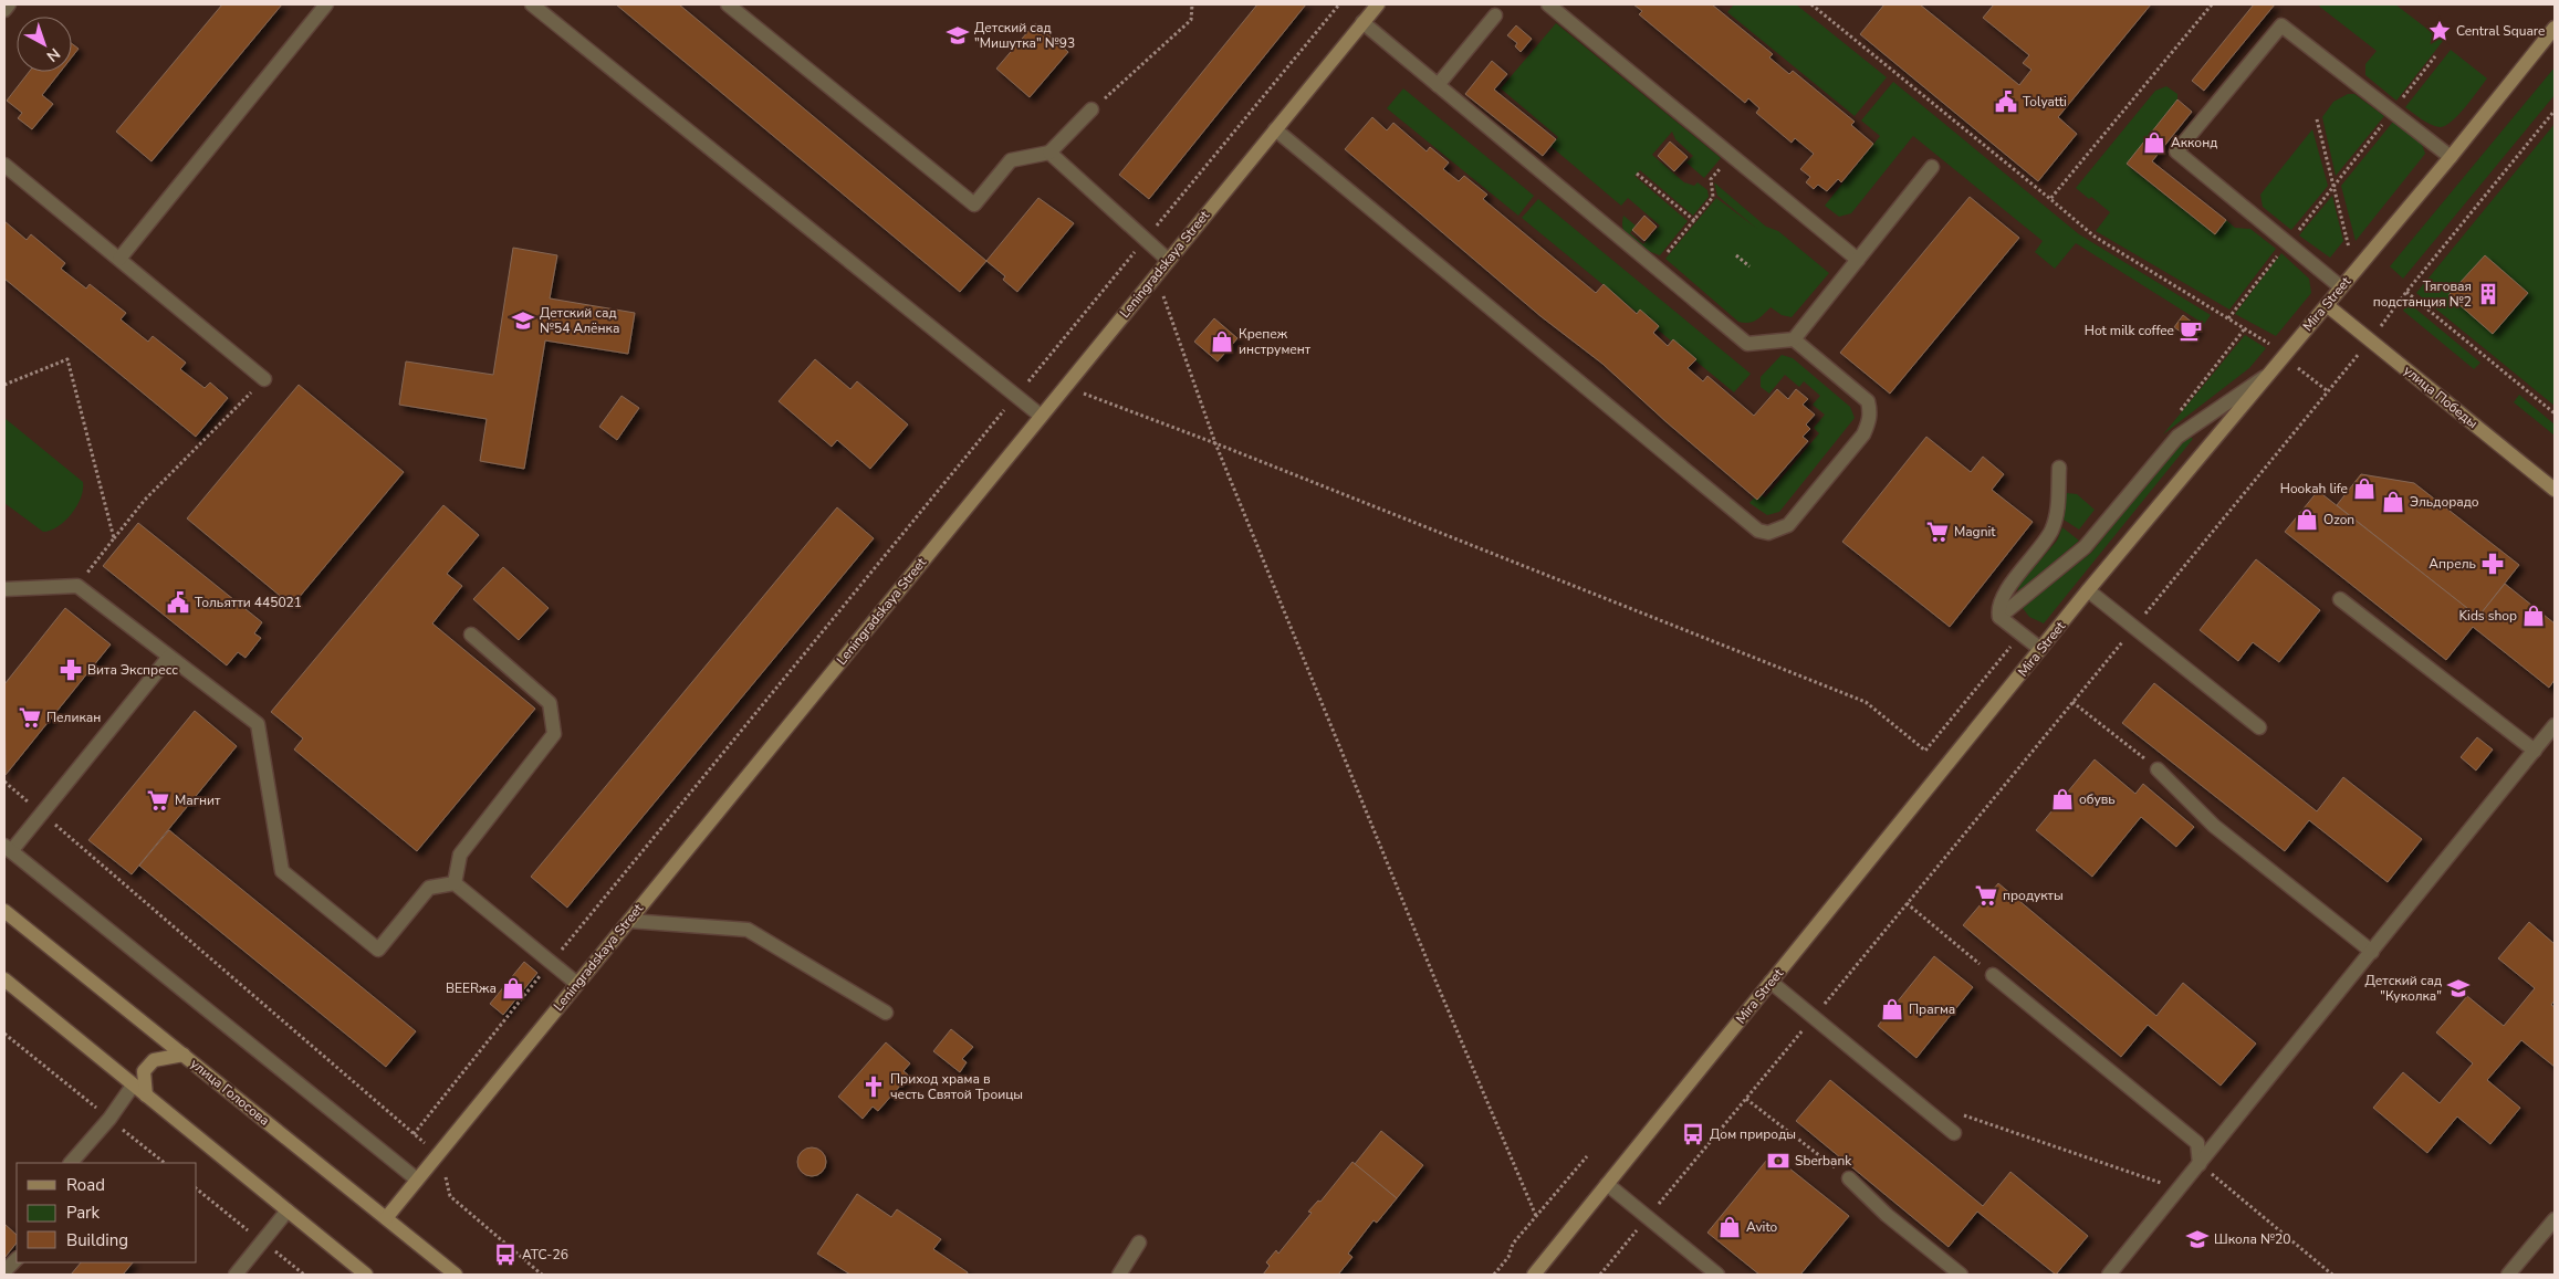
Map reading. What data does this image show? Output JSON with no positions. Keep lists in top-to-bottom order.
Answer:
{
  "streets": {
    "main road": [
      "Leningradskaya Street",
      "Mira Street",
      "улица Победы",
      "улица Голосова"
    ]
  },
  "crossings": [
    ["Leningradskaya Street", "улица Голосова"],
    ["Mira Street", "улица Победы"]
  ],
  "places": {
    "place": ["Central Square"],
    "school or university": [
      "Детский сад \"Мишутка\" №93",
      "Детский сад №54 Алёнка",
      "Детский сад \"Куколка\"",
      "Школа №20"
    ],
    "public building": ["Tolyatti", "Тольятти 445021"],
    "shop": [
      "Акконд",
      "Крепеж инструмент",
      "Hookah life",
      "Эльдорадо",
      "Ozon",
      "Kids shop",
      "обувь",
      "BEERжа",
      "Прагма",
      "Avito"
    ],
    "building": ["Тяговая подстанция №2"],
    "cafe": ["Hot milk coffee"],
    "supermarket": [
      "Magnit",
      "Пеликан",
      "Магнит",
      "продукты"
    ],
    "pharmacy": ["Апрель", "Вита Экспресс"],
    "church": ["Приход храма в честь Святой Троицы"],
    "bus stop": ["Дом природы", "АТС-26"],
    "bank": ["Sberbank"]
  },
  "legend": ["Road", "Park", "Building"],
  "north": "bottom right"
}
